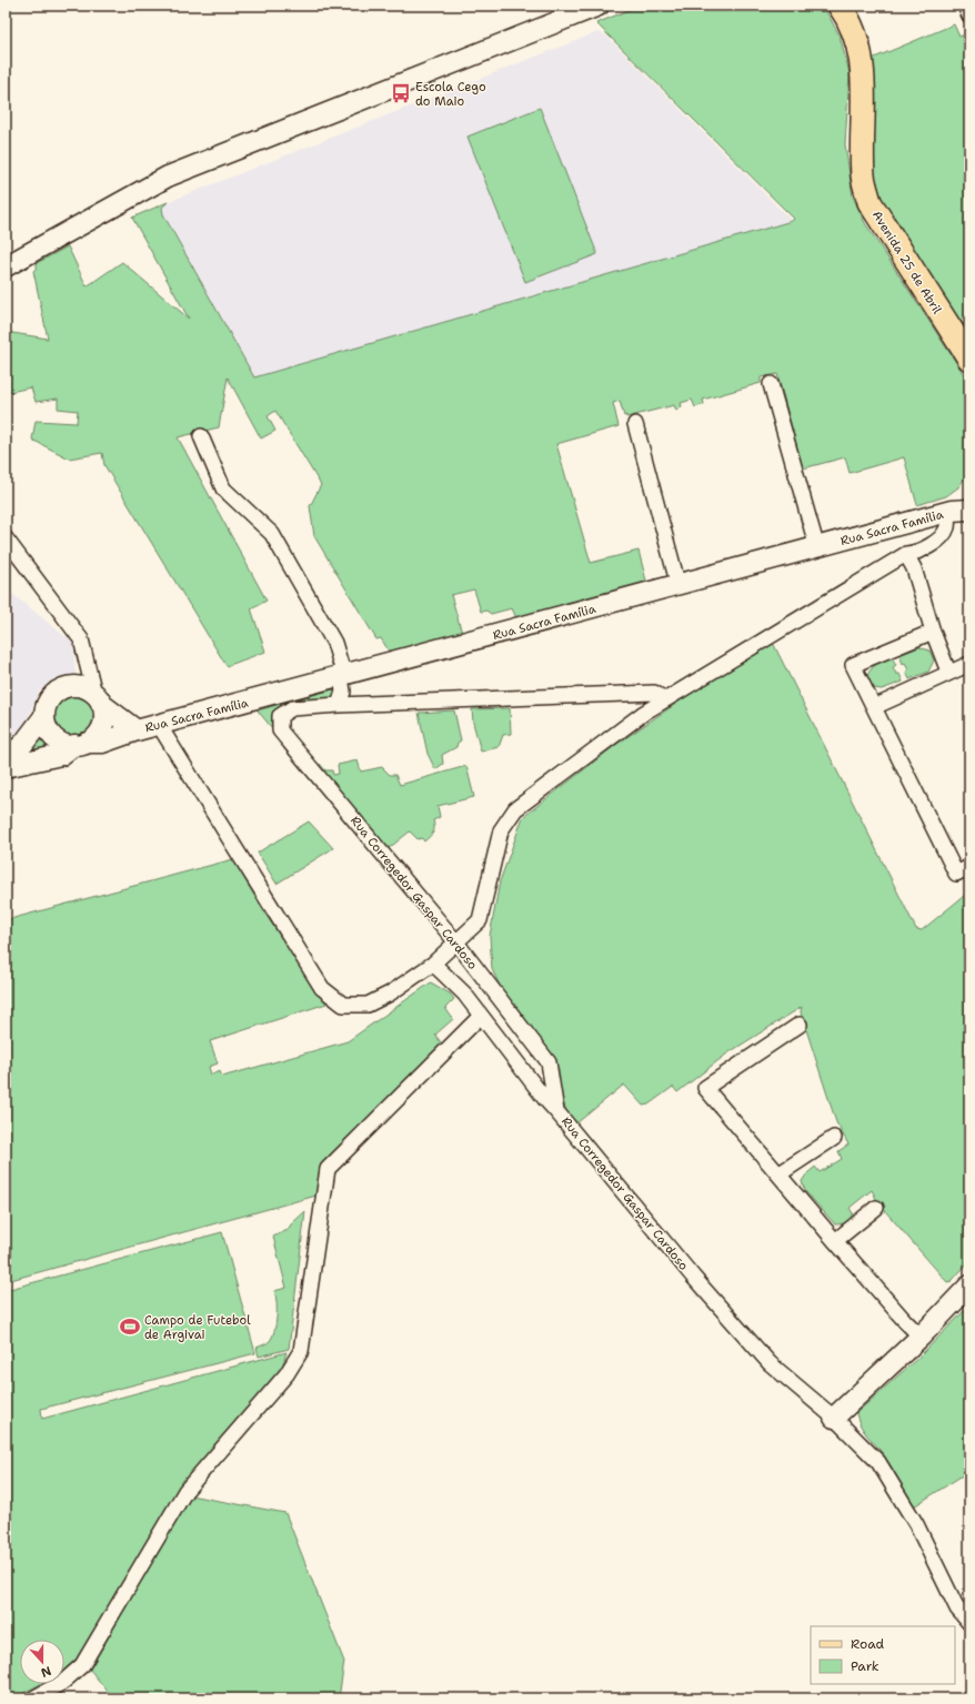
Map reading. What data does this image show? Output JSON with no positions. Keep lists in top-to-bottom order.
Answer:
{
  "streets": {
    "main road": ["Avenida 25 de Abril"],
    "street": ["Rua Sacra Família", "Rua Corregedor Gaspar Cardoso"]
  },
  "places": {
    "bus stop": ["Escola Cego do Maio"],
    "sports": ["Campo de Futebol de Argivai"]
  },
  "legend": ["Road", "Park"],
  "north": "bottom"
}
